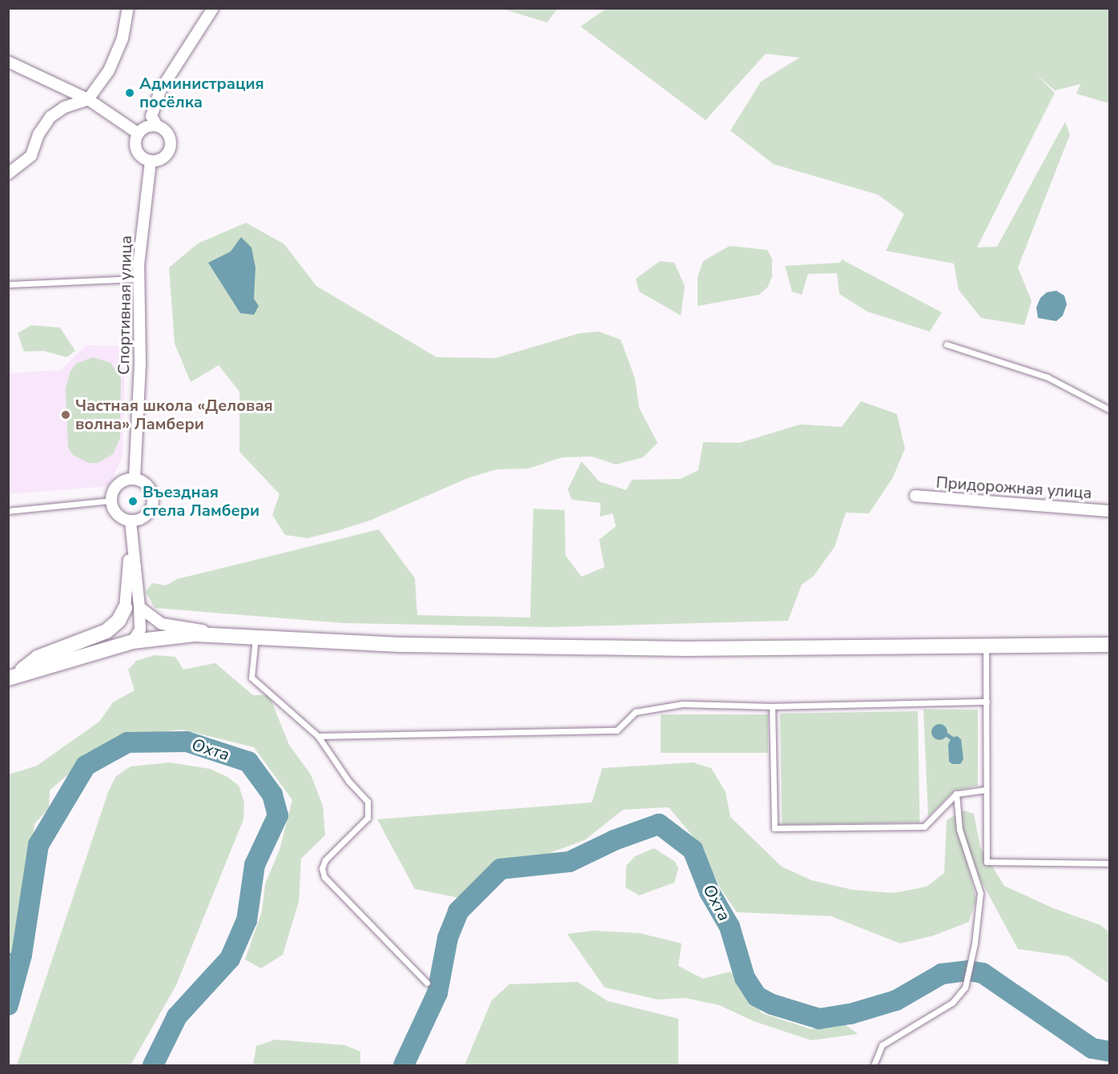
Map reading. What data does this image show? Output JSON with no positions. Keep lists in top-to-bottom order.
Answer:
{
  "streets": {
    "street": ["Спортивная улица", "Придорожная улица"]
  },
  "water": ["Охта"],
  "places": ["Администрация посёлка", "Частная школа «Деловая волна» Ламбери", "Въездная стела Ламбери"]
}
